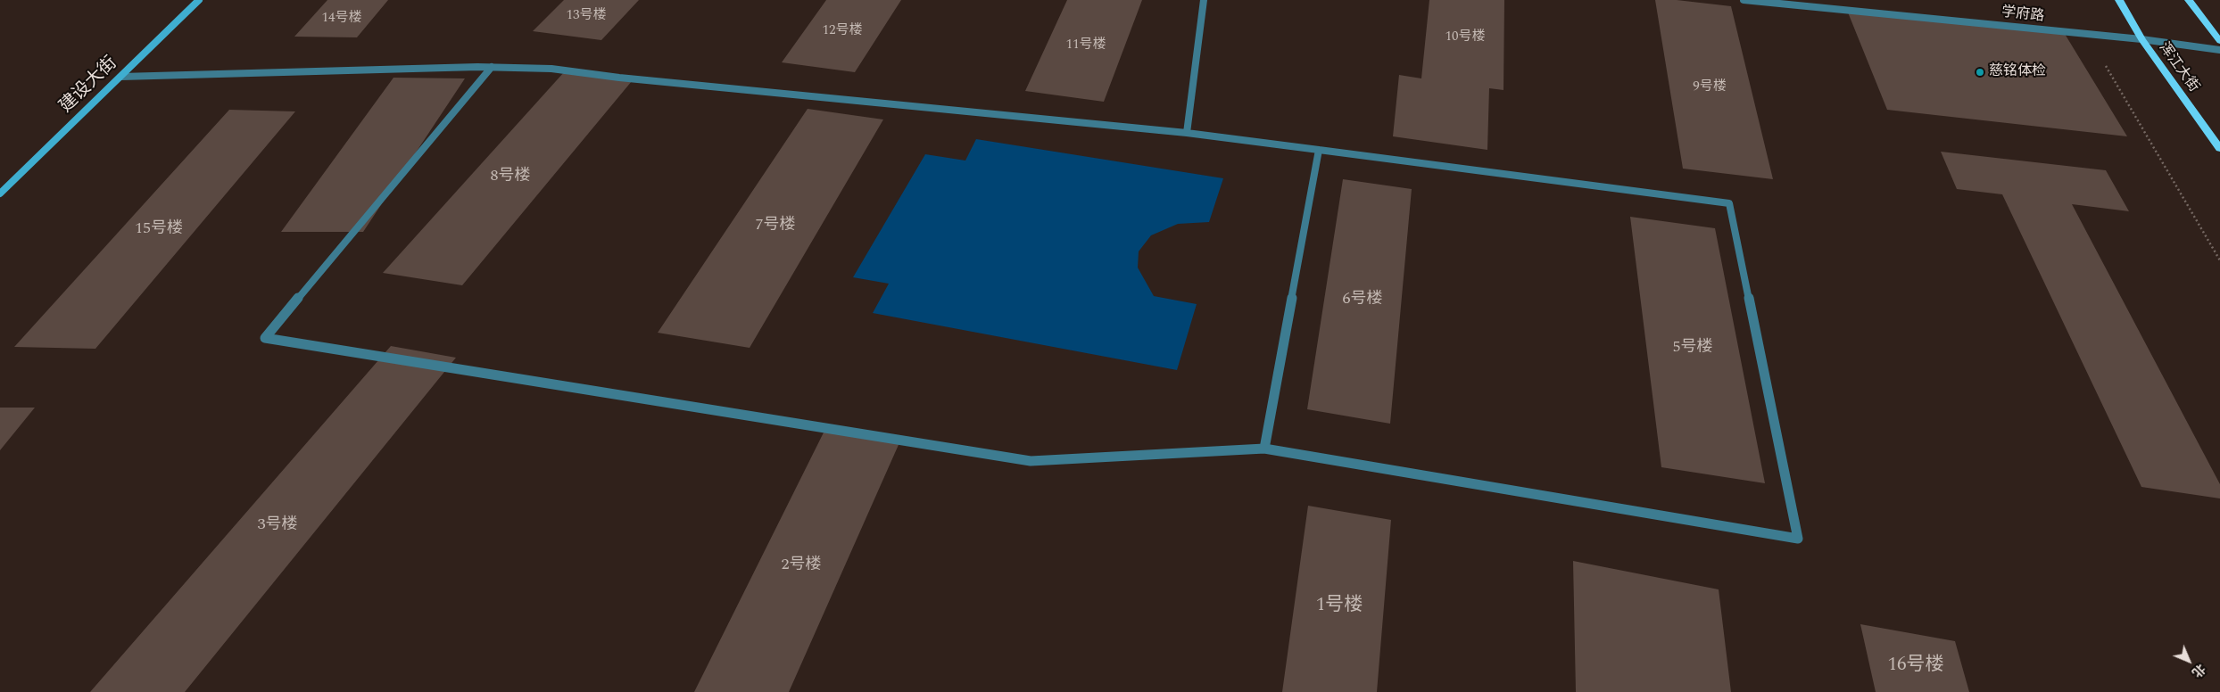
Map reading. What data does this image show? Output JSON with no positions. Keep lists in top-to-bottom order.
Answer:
{
  "streets": {
    "main road": ["浑江大街", "建设大街"],
    "street": ["学府路"]
  },
  "crossings": [
    ["学府路", "浑江大街"]
  ],
  "places": ["慈铭体检"],
  "house_numbers": [
    "13号楼",
    "14号楼",
    "12号楼",
    "10号楼",
    "11号楼",
    "9号楼",
    "8号楼",
    "7号楼",
    "15号楼",
    "6号楼",
    "5号楼",
    "3号楼",
    "2号楼",
    "1号楼",
    "16号楼"
  ],
  "north": "bottom right"
}
